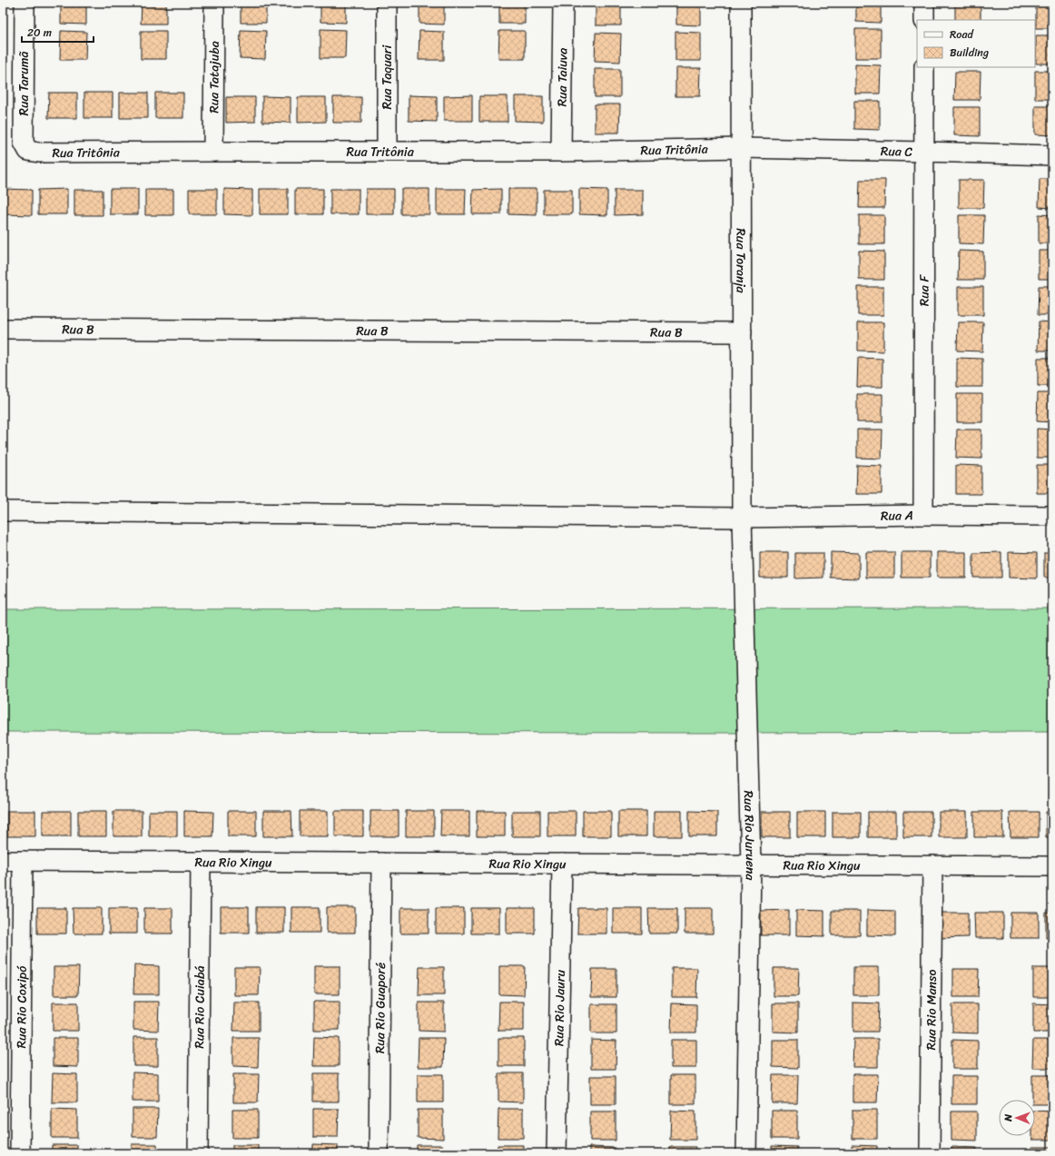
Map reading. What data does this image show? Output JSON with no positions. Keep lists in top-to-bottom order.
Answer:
{
  "streets": {
    "street": [
      "Rua Tatajuba",
      "Rua Taquari",
      "Rua Taiuva",
      "Rua Tarumã",
      "Rua Tritônia",
      "Rua C",
      "Rua Toranja",
      "Rua F",
      "Rua B",
      "Rua A",
      "Rua Rio Juruena",
      "Rua Rio Xingu",
      "Rua Rio Coxipó",
      "Rua Rio Cuiabá",
      "Rua Rio Guaporé",
      "Rua Rio Jauru",
      "Rua Rio Manso"
    ]
  },
  "crossings": [
    ["Rua Tatajuba", "Rua Tritônia"],
    ["Rua Taquari", "Rua Tritônia"],
    ["Rua Taiuva", "Rua Tritônia"],
    ["Rua Tarumã", "Rua Tritônia"],
    ["Rua Tritônia", "Rua C"],
    ["Rua Tritônia", "Rua Toranja"],
    ["Rua C", "Rua Toranja"],
    ["Rua C", "Rua F"],
    ["Rua Toranja", "Rua B"],
    ["Rua Toranja", "Rua A"],
    ["Rua Toranja", "Rua Rio Juruena"],
    ["Rua F", "Rua A"],
    ["Rua A", "Rua Rio Juruena"],
    ["Rua Rio Juruena", "Rua Rio Xingu"],
    ["Rua Rio Xingu", "Rua Rio Coxipó"],
    ["Rua Rio Xingu", "Rua Rio Cuiabá"],
    ["Rua Rio Xingu", "Rua Rio Guaporé"],
    ["Rua Rio Xingu", "Rua Rio Jauru"],
    ["Rua Rio Xingu", "Rua Rio Manso"]
  ],
  "legend": ["Road", "Building"],
  "scale_bar": "20 m",
  "north": "left"
}
